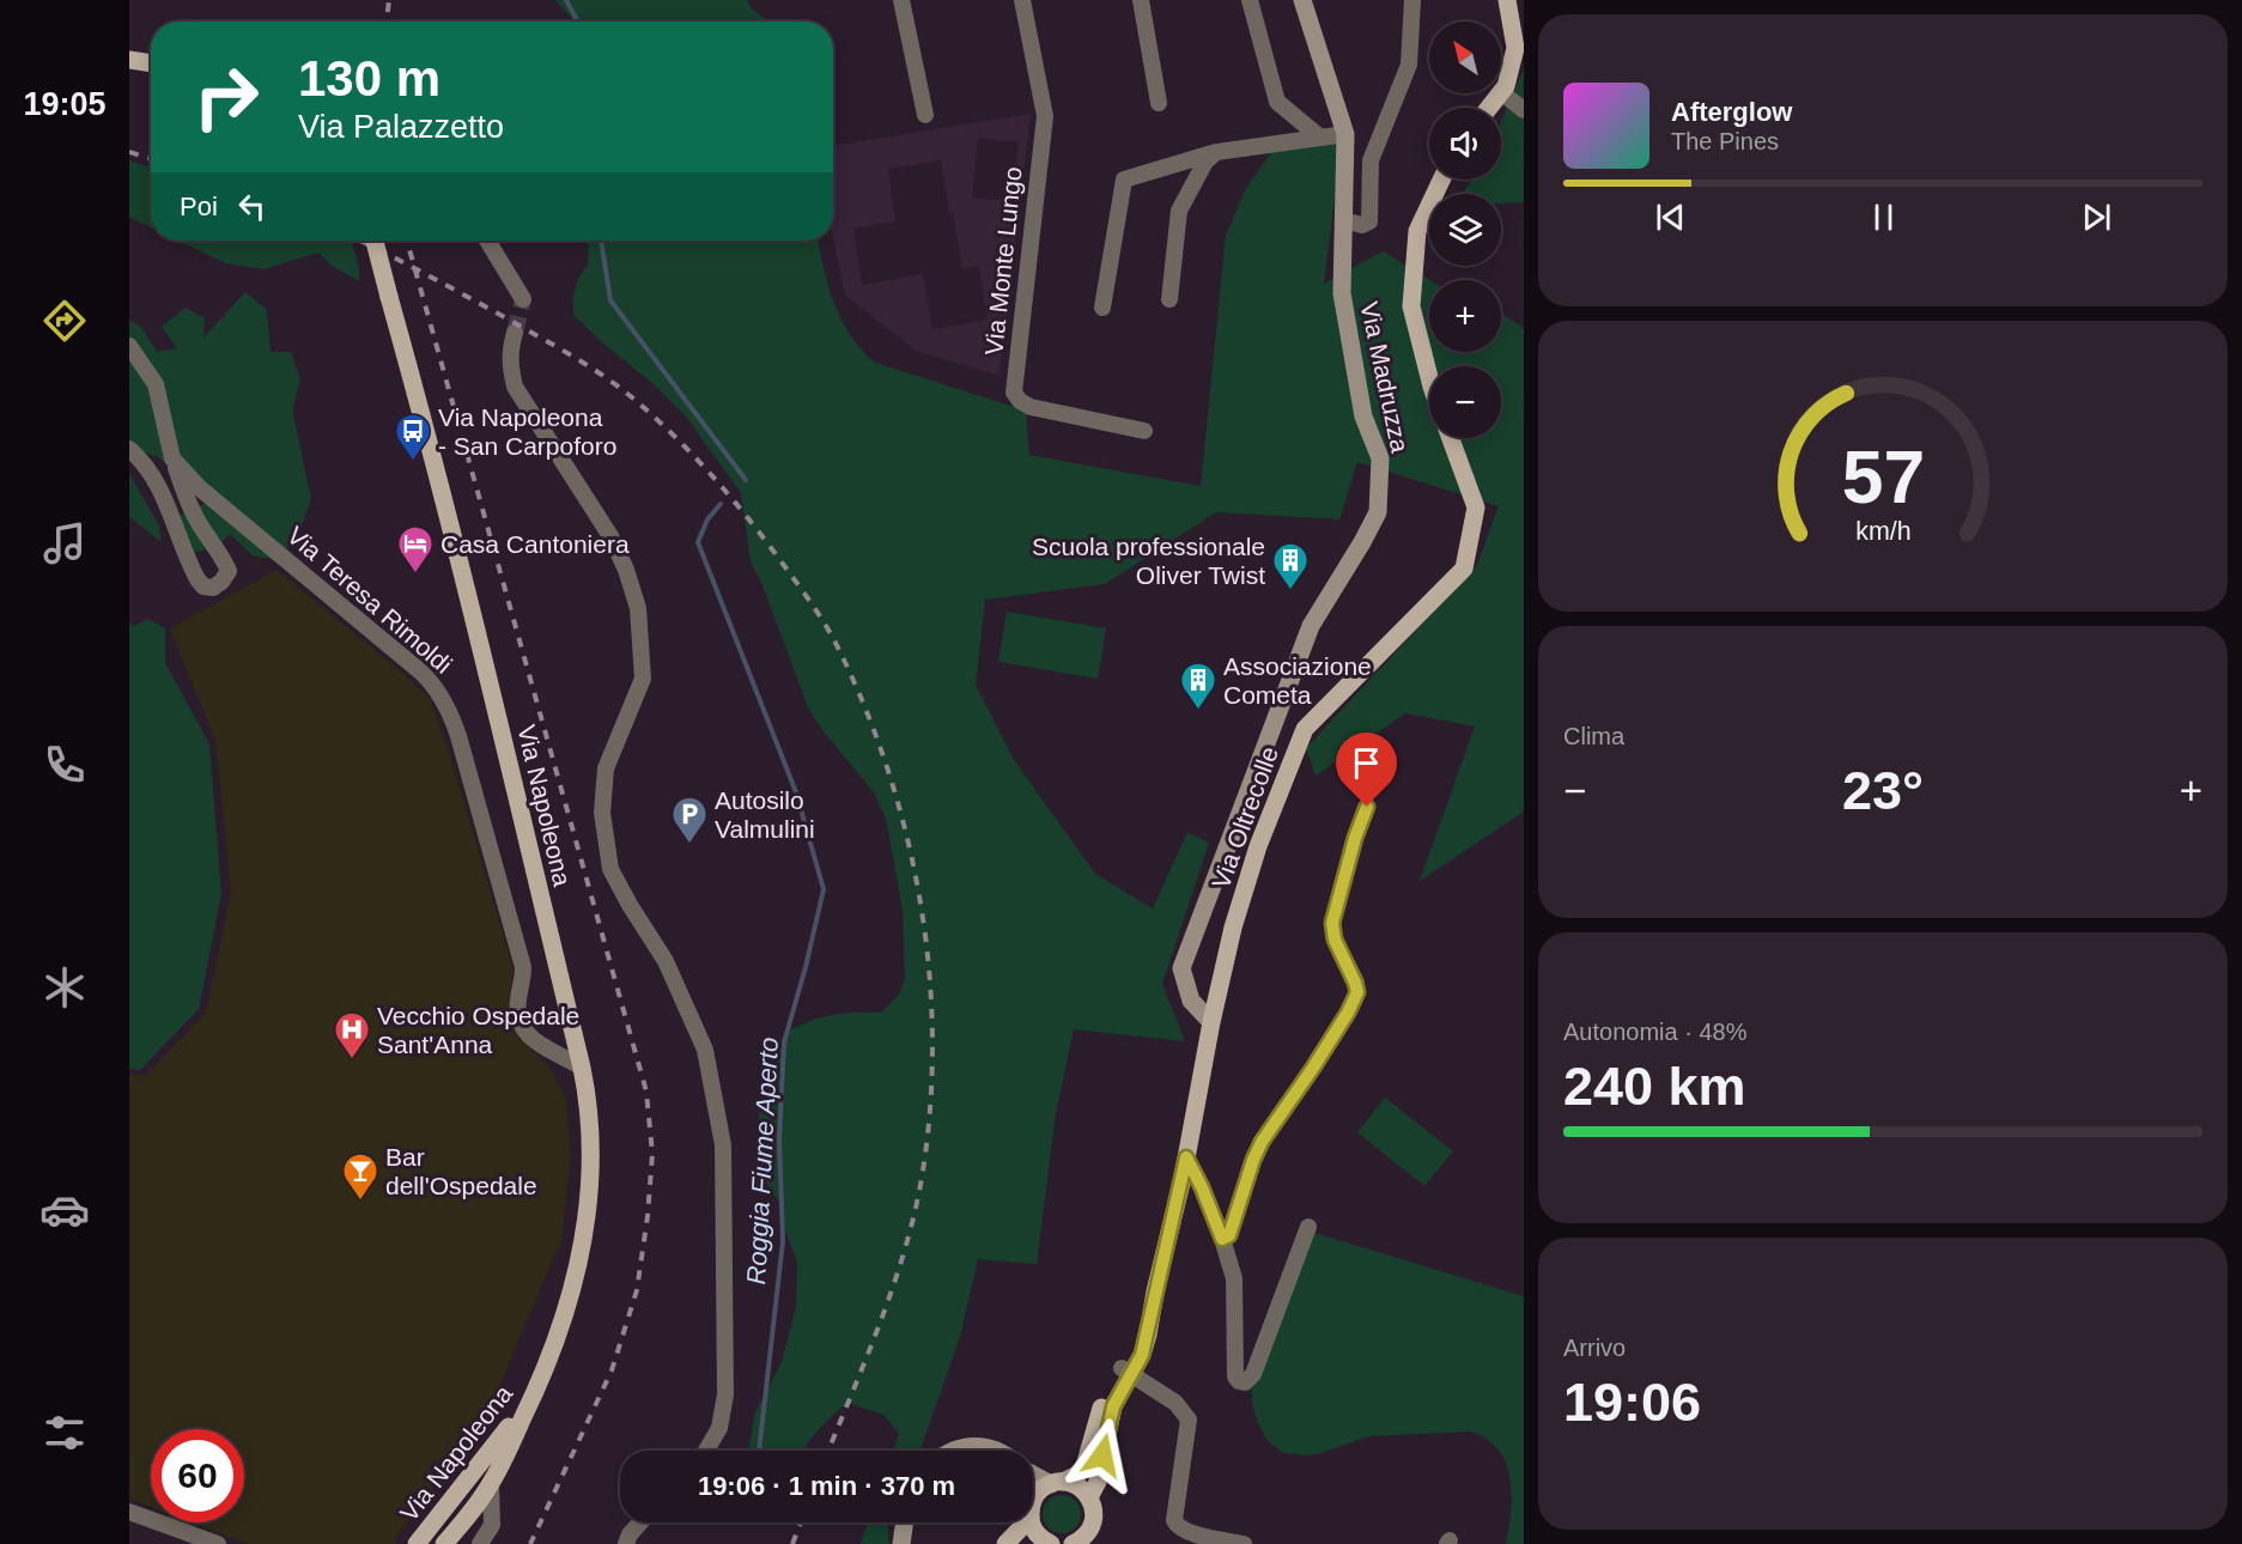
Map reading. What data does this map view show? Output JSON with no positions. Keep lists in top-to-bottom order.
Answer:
{
  "streets": {
    "main road": ["Via Napoleona", "Via Oltrecolle"],
    "street": ["Via Monte Lungo", "Via Madruzza", "Via Teresa Rimoldi"]
  },
  "crossings": [
    ["Via Madruzza", "Via Oltrecolle"],
    ["Via Teresa Rimoldi", "Via Napoleona"]
  ],
  "water": ["Roggia Fiume Aperto"],
  "places": {
    "bus stop": ["Via Napoleona - San Carpoforo"],
    "hotel": ["Casa Cantoniera"],
    "building": ["Scuola professionale Oliver Twist", "Associazione Cometa"],
    "parking": ["Autosilo Valmulini"],
    "hospital": ["Vecchio Ospedale Sant'Anna"],
    "bar": ["Bar dell'Ospedale"]
  },
  "north": "top left",
  "page": {
    "tabs": "19:05",
    "map_buttons": ["+", "−"],
    "turn": ["130 m", "Via Palazzetto"],
    "song": ["Afterglow", "The Pines"],
    "then": "Poi",
    "tile": [
      "Clima",
      ["Autonomia · 48%", "240 km"],
      ["Arrivo", "19:06"]
    ],
    "heat": ["−", "23°", "+"],
    "limit": "60",
    "trip": "19:06 · 1 min · 370 m",
    "gauge": ["57", "km/h"]
  }
}
